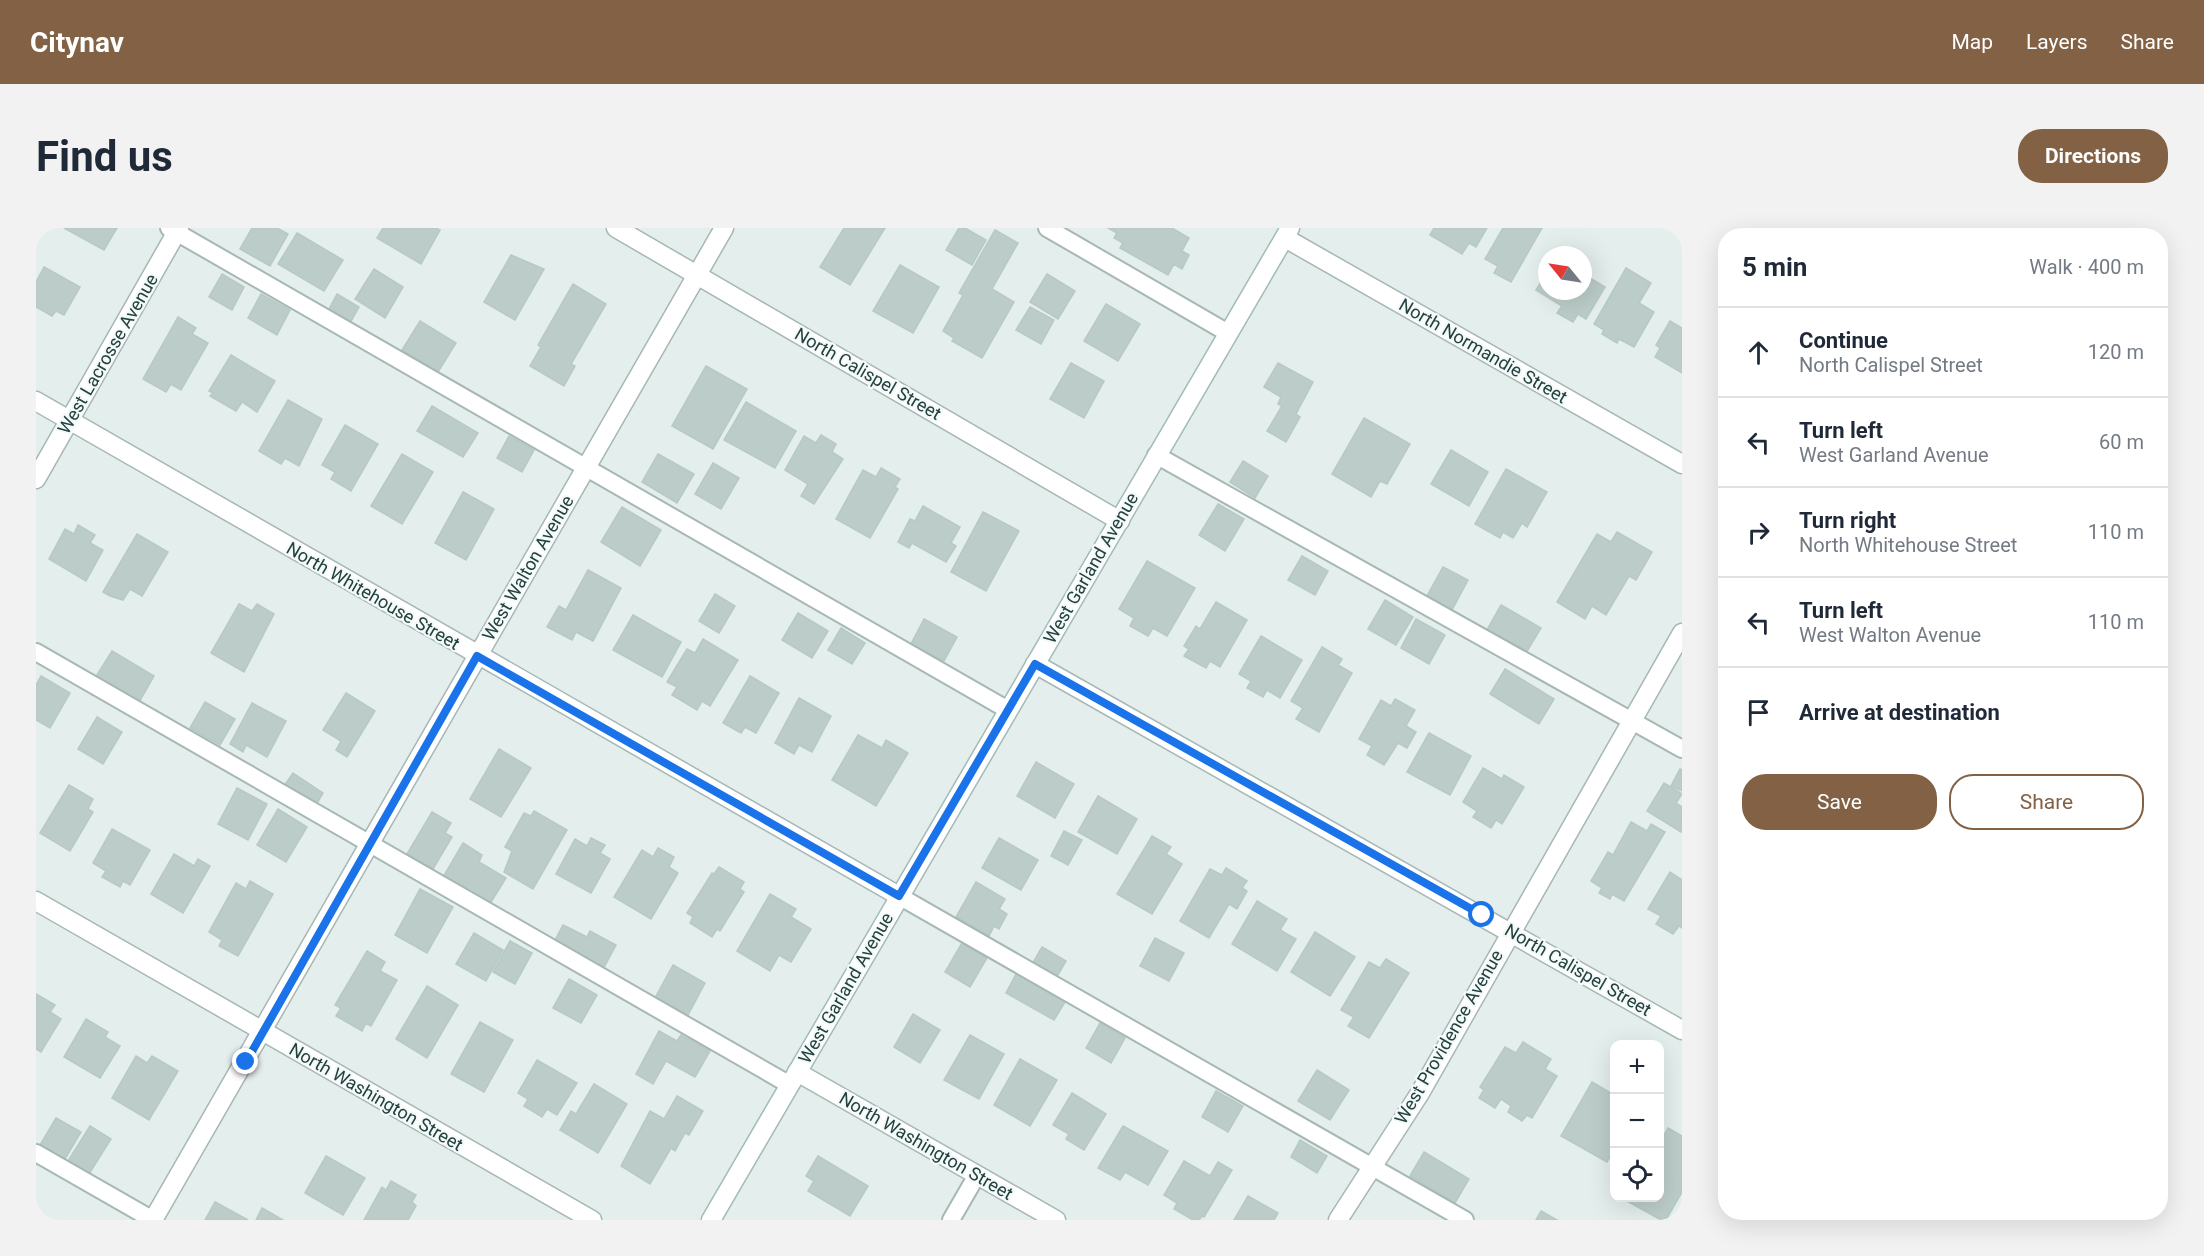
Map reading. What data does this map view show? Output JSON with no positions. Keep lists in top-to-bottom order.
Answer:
{
  "streets": {
    "street": [
      "North Normandie Street",
      "West Lacrosse Avenue",
      "North Calispel Street",
      "West Walton Avenue",
      "West Garland Avenue",
      "North Whitehouse Street",
      "West Providence Avenue",
      "North Washington Street"
    ]
  },
  "crossings": [
    ["North Normandie Street", "West Garland Avenue"],
    ["West Lacrosse Avenue", "North Whitehouse Street"],
    ["North Calispel Street", "West Walton Avenue"],
    ["North Calispel Street", "West Garland Avenue"],
    ["North Calispel Street", "West Providence Avenue"],
    ["West Walton Avenue", "North Whitehouse Street"],
    ["West Walton Avenue", "North Washington Street"],
    ["West Garland Avenue", "North Whitehouse Street"],
    ["West Garland Avenue", "North Washington Street"]
  ],
  "north": "top left",
  "page": {
    "header": "Citynav",
    "nav": ["Map", "Layers", "Share"],
    "buttons": [
      "Directions",
      ["Save", "Share"]
    ],
    "title": "Find us",
    "heading": ["5 min", "Walk · 400 m"],
    "list": [
      ["Continue", "North Calispel Street", "120 m"],
      ["Turn left", "West Garland Avenue", "60 m"],
      ["Turn right", "North Whitehouse Street", "110 m"],
      ["Turn left", "West Walton Avenue", "110 m"],
      "Arrive at destination"
    ],
    "map_buttons": ["+", "−"]
  }
}
